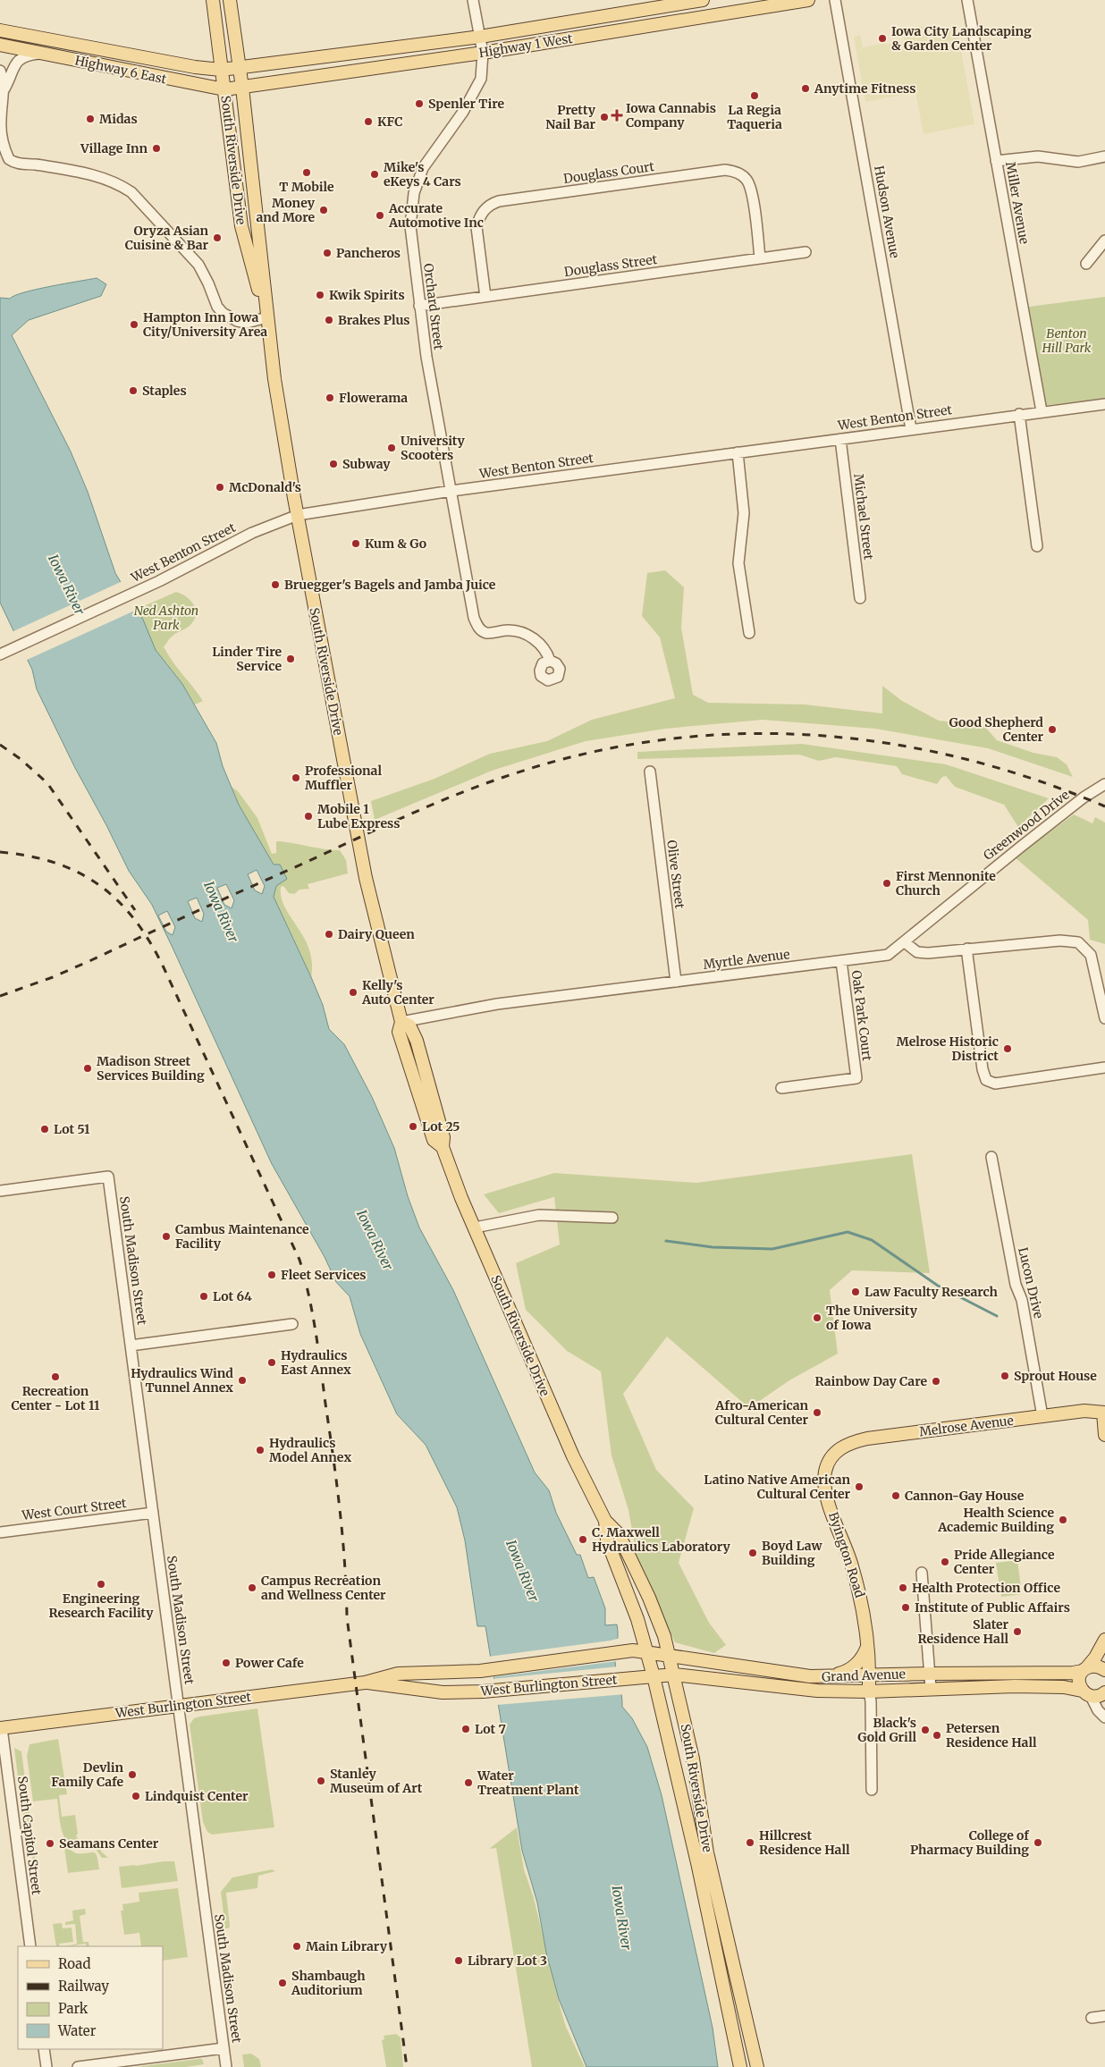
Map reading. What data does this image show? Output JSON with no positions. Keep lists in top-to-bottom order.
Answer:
{
  "streets": {
    "main road": [
      "Highway 1 West",
      "Highway 6 East",
      "South Riverside Drive",
      "Melrose Avenue",
      "Byington Road",
      "Grand Avenue",
      "West Burlington Street"
    ],
    "street": [
      "Douglass Court",
      "Miller Avenue",
      "Hudson Avenue",
      "Douglass Street",
      "Orchard Street",
      "West Benton Street",
      "Michael Street",
      "Greenwood Drive",
      "Olive Street",
      "Myrtle Avenue",
      "Oak Park Court",
      "South Madison Street",
      "Lucon Drive",
      "West Court Street",
      "South Capitol Street"
    ]
  },
  "crossings": [
    ["Highway 1 West", "Highway 6 East"],
    ["Highway 1 West", "South Riverside Drive"],
    ["Highway 1 West", "Orchard Street"],
    ["Highway 6 East", "South Riverside Drive"],
    ["South Riverside Drive", "West Benton Street"],
    ["South Riverside Drive", "Myrtle Avenue"],
    ["South Riverside Drive", "Grand Avenue"],
    ["South Riverside Drive", "West Burlington Street"],
    ["Douglass Court", "Douglass Street"],
    ["Miller Avenue", "West Benton Street"],
    ["Hudson Avenue", "West Benton Street"],
    ["Douglass Street", "Orchard Street"],
    ["Orchard Street", "West Benton Street"],
    ["West Benton Street", "Michael Street"],
    ["Greenwood Drive", "Myrtle Avenue"],
    ["Olive Street", "Myrtle Avenue"],
    ["Myrtle Avenue", "Oak Park Court"],
    ["South Madison Street", "West Court Street"],
    ["South Madison Street", "West Burlington Street"],
    ["Lucon Drive", "Melrose Avenue"],
    ["Melrose Avenue", "Byington Road"],
    ["Byington Road", "Grand Avenue"],
    ["Grand Avenue", "West Burlington Street"],
    ["West Burlington Street", "South Capitol Street"]
  ],
  "water": ["Iowa River"],
  "parks": ["Benton Hill Park", "Ned Ashton Park"],
  "places": {
    "other": [
      "Iowa City Landscaping & Garden Center",
      "Anytime Fitness",
      "La Regia Taqueria",
      "Spenler Tire",
      "Pretty Nail Bar",
      "Midas",
      "KFC",
      "Village Inn",
      "T Mobile",
      "Mike's eKeys 4 Cars",
      "Money and More",
      "Accurate Automotive Inc",
      "Oryza Asian Cuisine & Bar",
      "Pancheros",
      "Kwik Spirits",
      "Brakes Plus",
      "Hampton Inn Iowa City/University Area",
      "Staples",
      "Flowerama",
      "University Scooters",
      "Subway",
      "McDonald's",
      "Kum & Go",
      "Bruegger's Bagels and Jamba Juice",
      "Linder Tire Service",
      "Good Shepherd Center",
      "Professional Muffler",
      "Mobile 1 Lube Express",
      "First Mennonite Church",
      "Dairy Queen",
      "Kelly's Auto Center",
      "Melrose Historic District",
      "Madison Street Services Building",
      "Lot 25",
      "Lot 51",
      "Cambus Maintenance Facility",
      "Fleet Services",
      "Law Faculty Research",
      "Lot 64",
      "The University of Iowa",
      "Hydraulics East Annex",
      "Sprout House",
      "Recreation Center - Lot 11",
      "Hydraulics Wind Tunnel Annex",
      "Rainbow Day Care",
      "Afro-American Cultural Center",
      "Hydraulics Model Annex",
      "Latino Native American Cultural Center",
      "Cannon-Gay House",
      "Health Science Academic Building",
      "C. Maxwell Hydraulics Laboratory",
      "Boyd Law Building",
      "Pride Allegiance Center",
      "Engineering Research Facility",
      "Campus Recreation and Wellness Center",
      "Health Protection Office",
      "Institute of Public Affairs",
      "Slater Residence Hall",
      "Power Cafe",
      "Lot 7",
      "Black's Gold Grill",
      "Petersen Residence Hall",
      "Devlin Family Cafe",
      "Stanley Museum of Art",
      "Water Treatment Plant",
      "Lindquist Center",
      "Hillcrest Residence Hall",
      "College of Pharmacy Building",
      "Seamans Center",
      "Main Library",
      "Library Lot 3",
      "Shambaugh Auditorium"
    ],
    "health": ["Iowa Cannabis Company"]
  },
  "legend": [
    "Road",
    "Railway",
    "Park",
    "Water"
  ]
}
